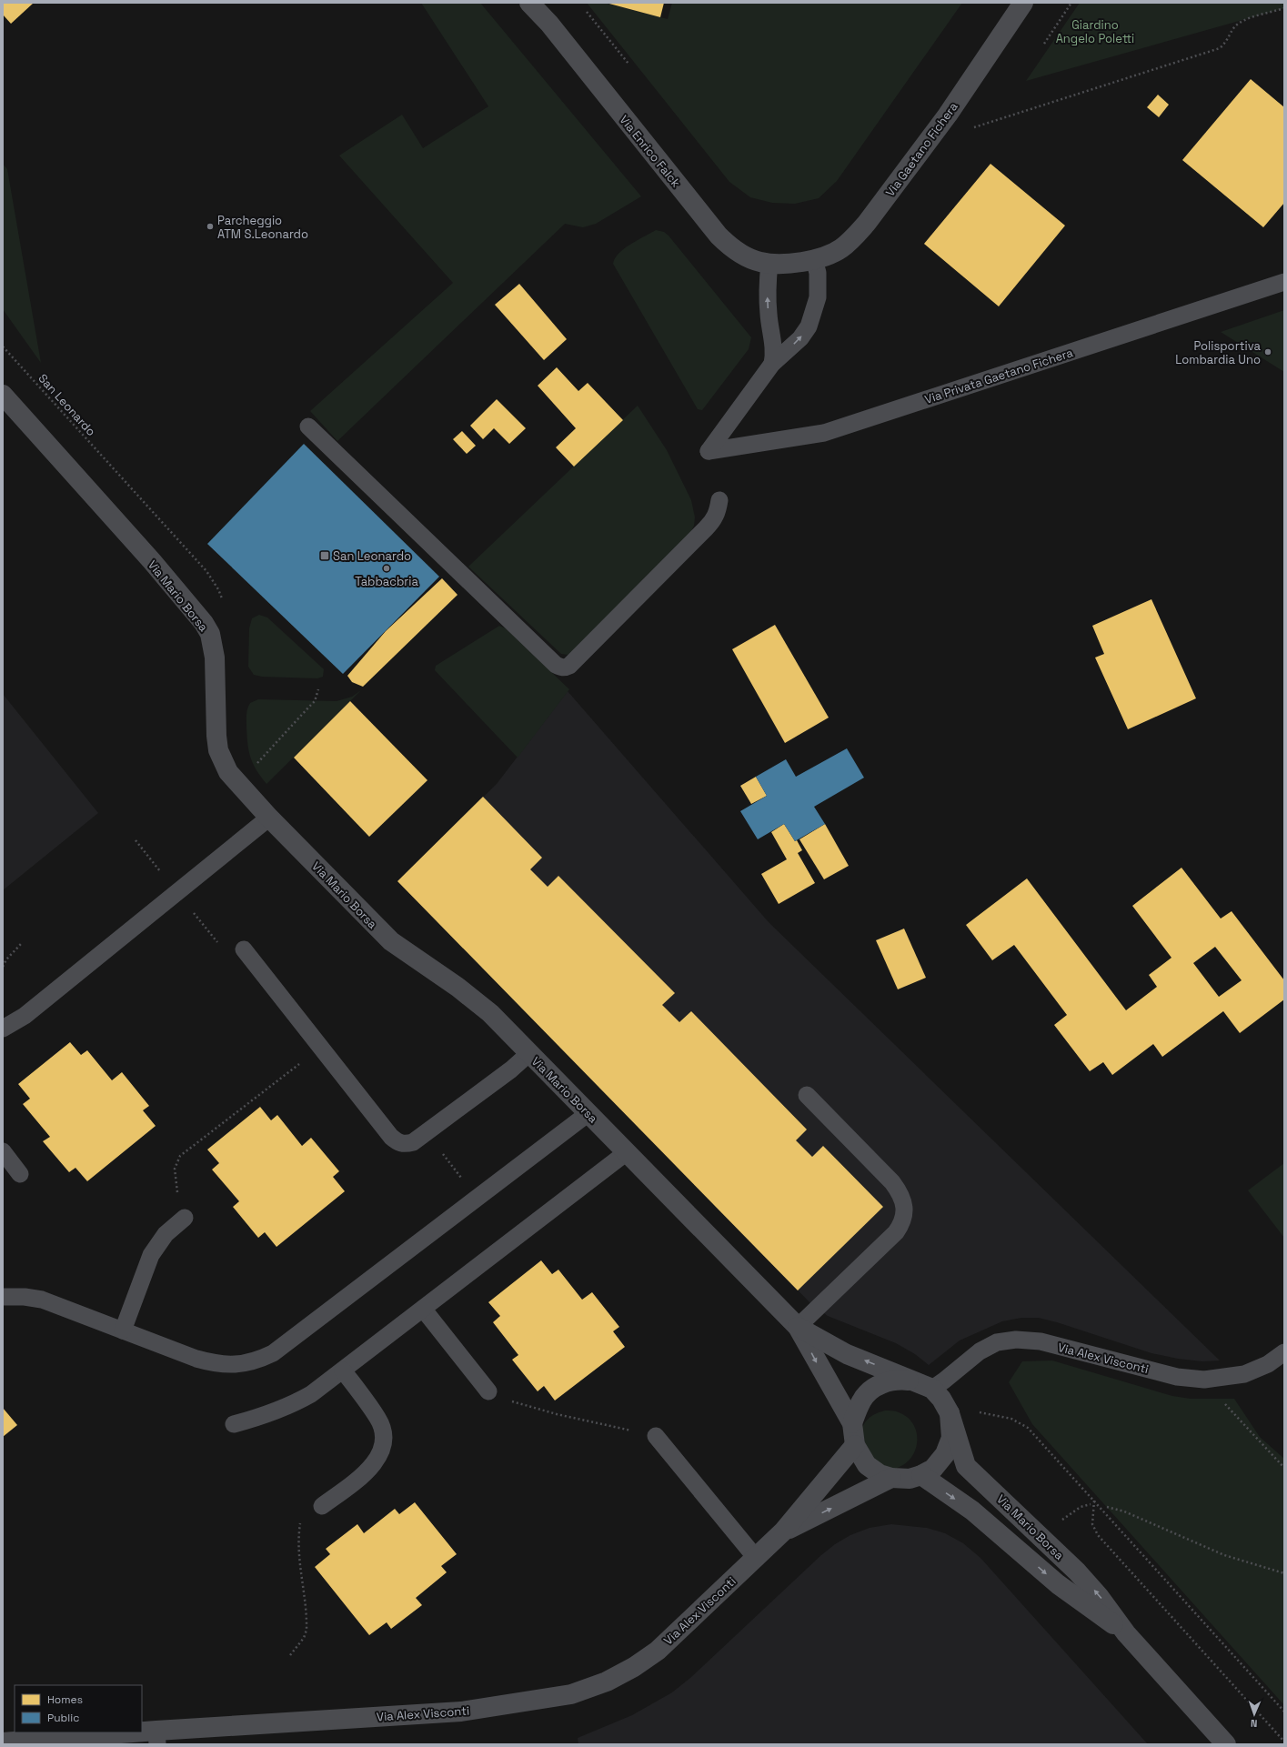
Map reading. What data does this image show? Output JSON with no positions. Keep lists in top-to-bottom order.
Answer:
{
  "streets": {
    "street": [
      "Via Gaetano Fichera",
      "Via Enrico Falck",
      "Via Mario Borsa",
      "Via Alex Visconti"
    ],
    "lane": ["Via Privata Gaetano Fichera"],
    "path": ["San Leonardo"]
  },
  "crossings": [
    ["Via Gaetano Fichera", "Via Enrico Falck"],
    ["Via Mario Borsa", "Via Alex Visconti"]
  ],
  "parks": ["Giardino Angelo Poletti"],
  "places": {
    "other": ["Parcheggio ATM S.Leonardo", "Polisportiva Lombardia Uno", "Tabbacbria"],
    "transit": ["San Leonardo"]
  },
  "legend": ["Homes", "Public"],
  "north": "bottom"
}
